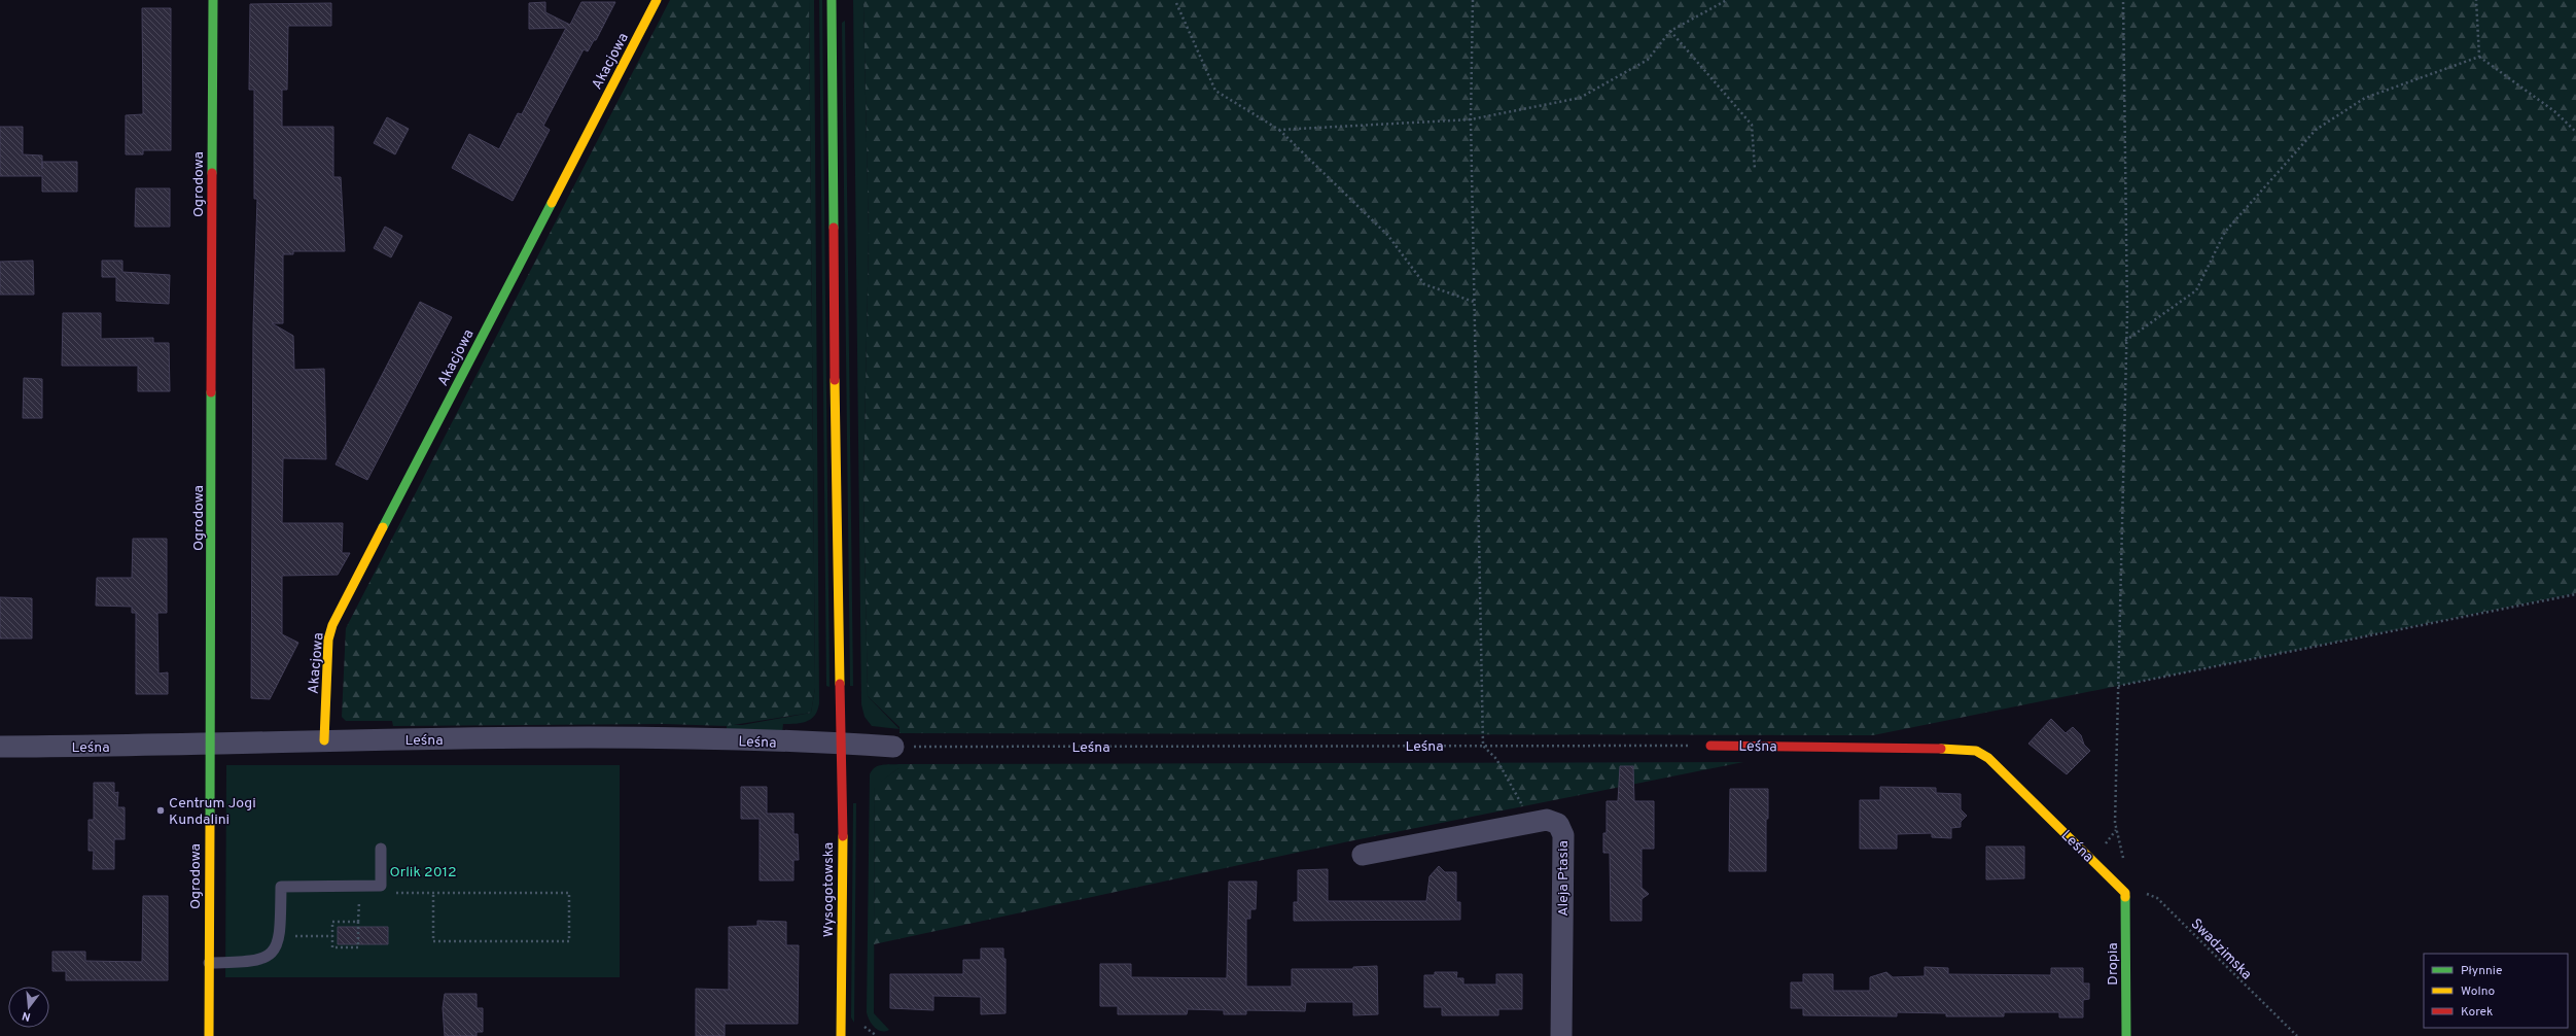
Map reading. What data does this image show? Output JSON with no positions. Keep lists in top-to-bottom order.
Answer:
{
  "streets": {
    "street": [
      "Akacjowa",
      "Ogrodowa",
      "Leśna",
      "Aleja Ptasia",
      "Wysogotowska",
      "Dropia"
    ],
    "path": ["Swadzimska"]
  },
  "crossings": [
    ["Akacjowa", "Leśna"],
    ["Ogrodowa", "Leśna"],
    ["Leśna", "Wysogotowska"],
    ["Leśna", "Swadzimska"],
    ["Leśna", "Dropia"],
    ["Swadzimska", "Dropia"]
  ],
  "parks": ["Orlik 2012"],
  "places": ["Centrum Jogi Kundalini"],
  "legend": ["Płynnie", "Wolno", "Korek"],
  "north": "bottom"
}
